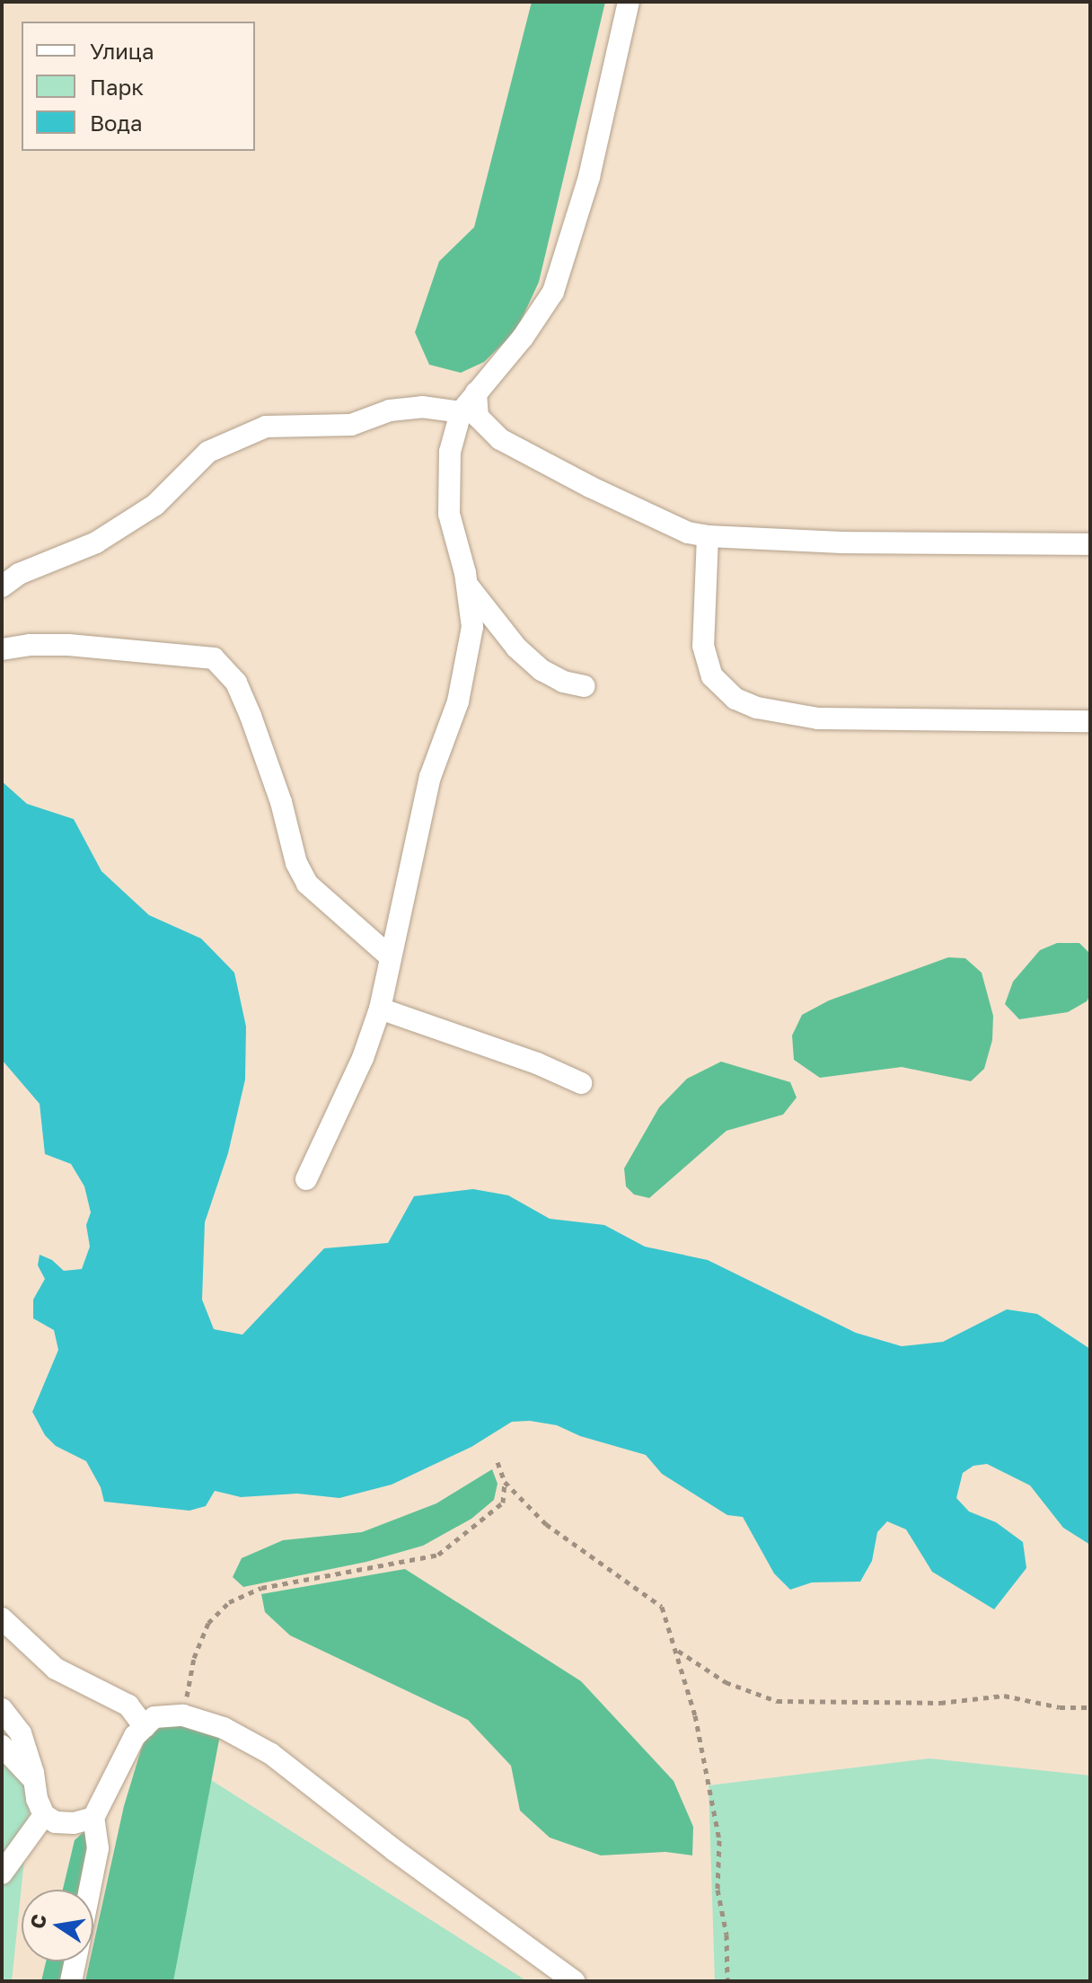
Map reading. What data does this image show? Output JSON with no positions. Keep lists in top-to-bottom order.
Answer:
{
  "legend": ["Улица", "Парк", "Вода"],
  "north": "left"
}
